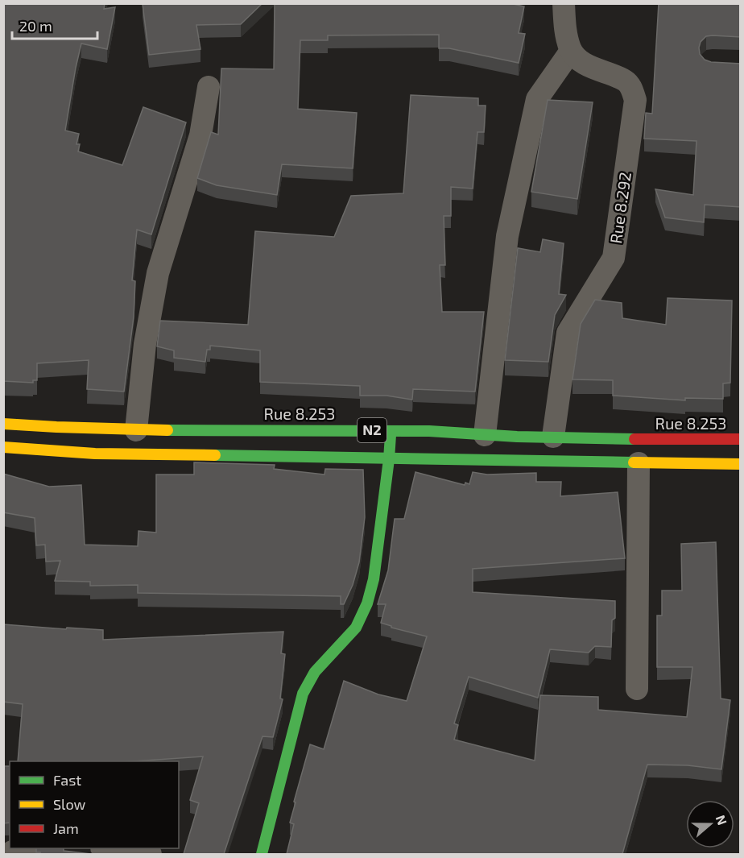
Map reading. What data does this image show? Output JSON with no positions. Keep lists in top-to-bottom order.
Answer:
{
  "streets": {
    "main road": ["Rue 8.253", "N2"],
    "street": ["Rue 8.292"]
  },
  "crossings": [
    ["Rue 8.292", "Rue 8.253"]
  ],
  "legend": ["Fast", "Slow", "Jam"],
  "scale_bar": "20 m",
  "north": "right"
}
